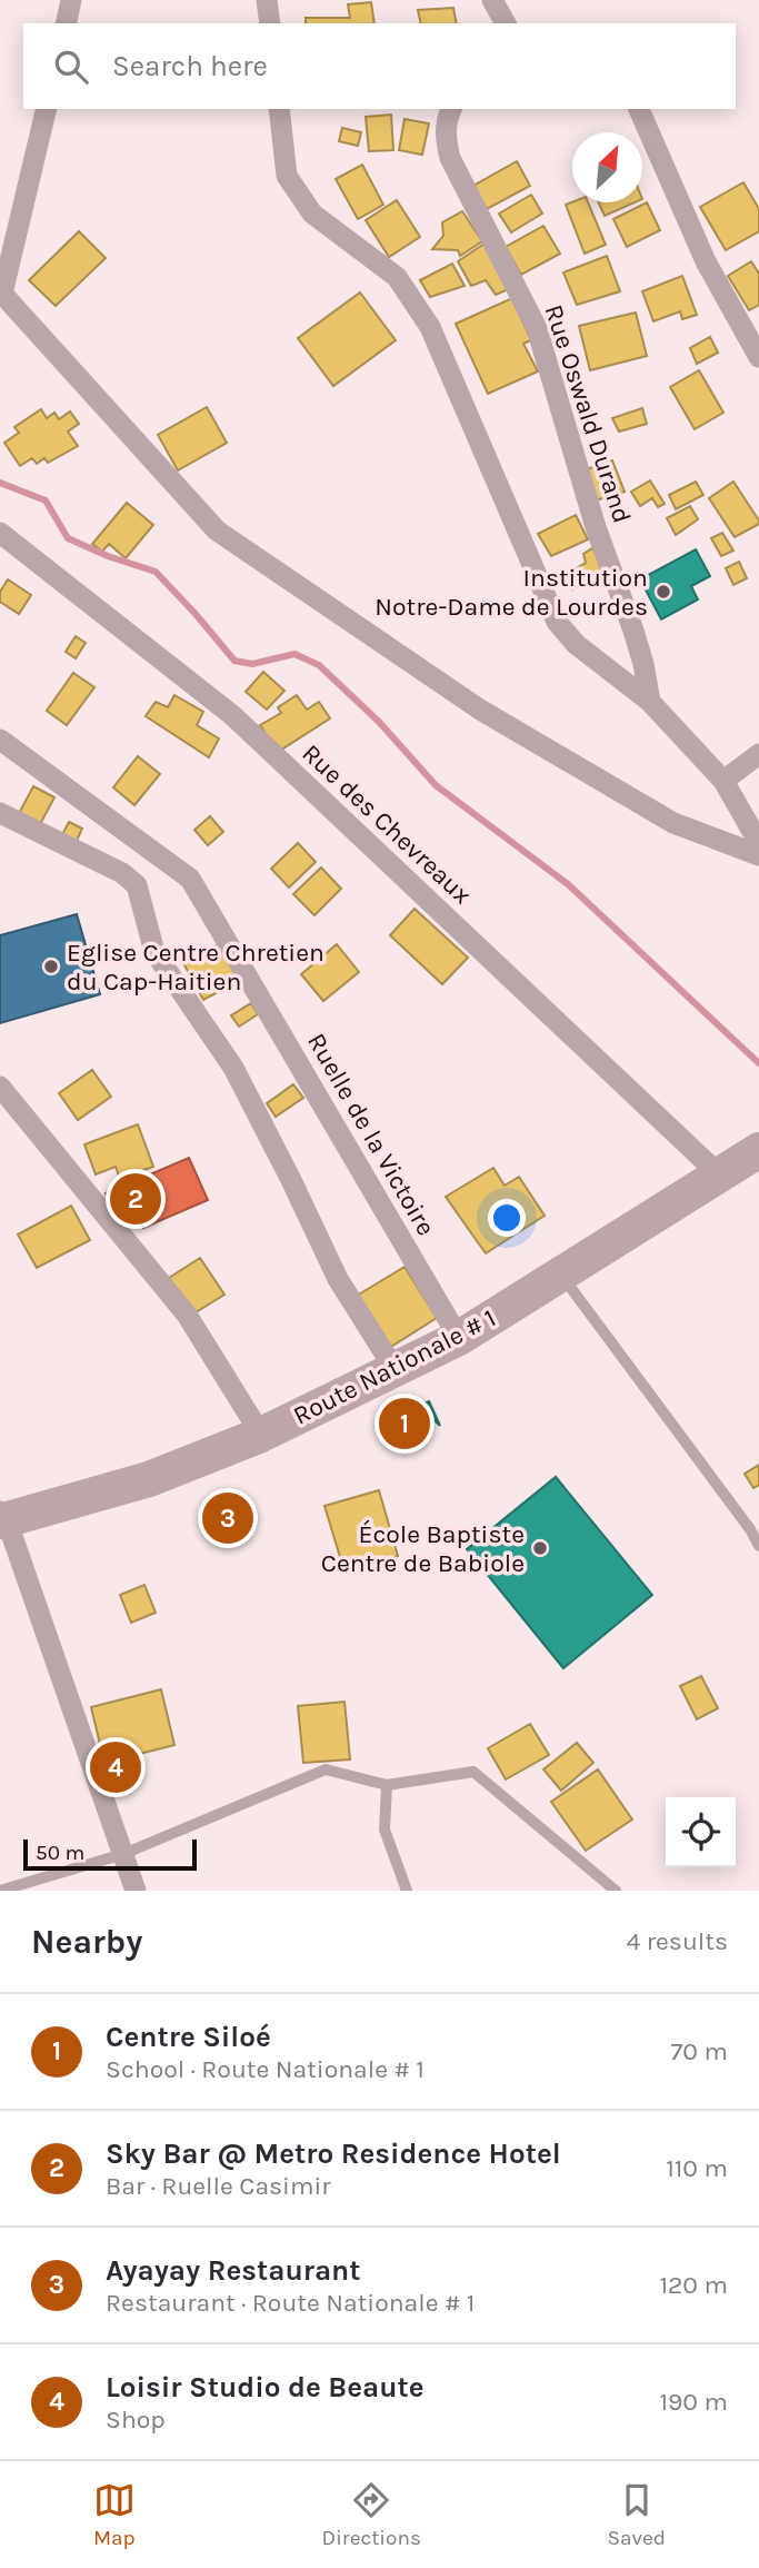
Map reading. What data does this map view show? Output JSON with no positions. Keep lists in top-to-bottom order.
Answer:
{
  "streets": {
    "main road": ["Route Nationale # 1"],
    "street": ["Rue Oswald Durand", "Rue des Chevreaux", "Ruelle de la Victoire"]
  },
  "crossings": [
    ["Rue des Chevreaux", "Route Nationale # 1"],
    ["Ruelle de la Victoire", "Route Nationale # 1"]
  ],
  "places": ["Institution Notre-Dame de Lourdes", "Eglise Centre Chretien du Cap-Haitien", "École Baptiste Centre de Babiole"],
  "scale_bar": "50 m",
  "north": "top right",
  "page": {
    "search": "Search here",
    "pins": [
      "2",
      "1",
      "3",
      "4"
    ],
    "scale": "50 m",
    "heading": ["Nearby", "4 results"],
    "list": [
      {
        "mark": "1",
        "name": "Centre Siloé",
        "note": "School · Route Nationale # 1",
        "value": "70 m"
      },
      {
        "mark": "2",
        "name": "Sky Bar @ Metro Residence Hotel",
        "note": "Bar · Ruelle Casimir",
        "value": "110 m"
      },
      {
        "mark": "3",
        "name": "Ayayay Restaurant",
        "note": "Restaurant · Route Nationale # 1",
        "value": "120 m"
      },
      {
        "mark": "4",
        "name": "Loisir Studio de Beaute",
        "note": "Shop",
        "value": "190 m"
      }
    ],
    "nav": ["Map", "Directions", "Saved"]
  }
}
